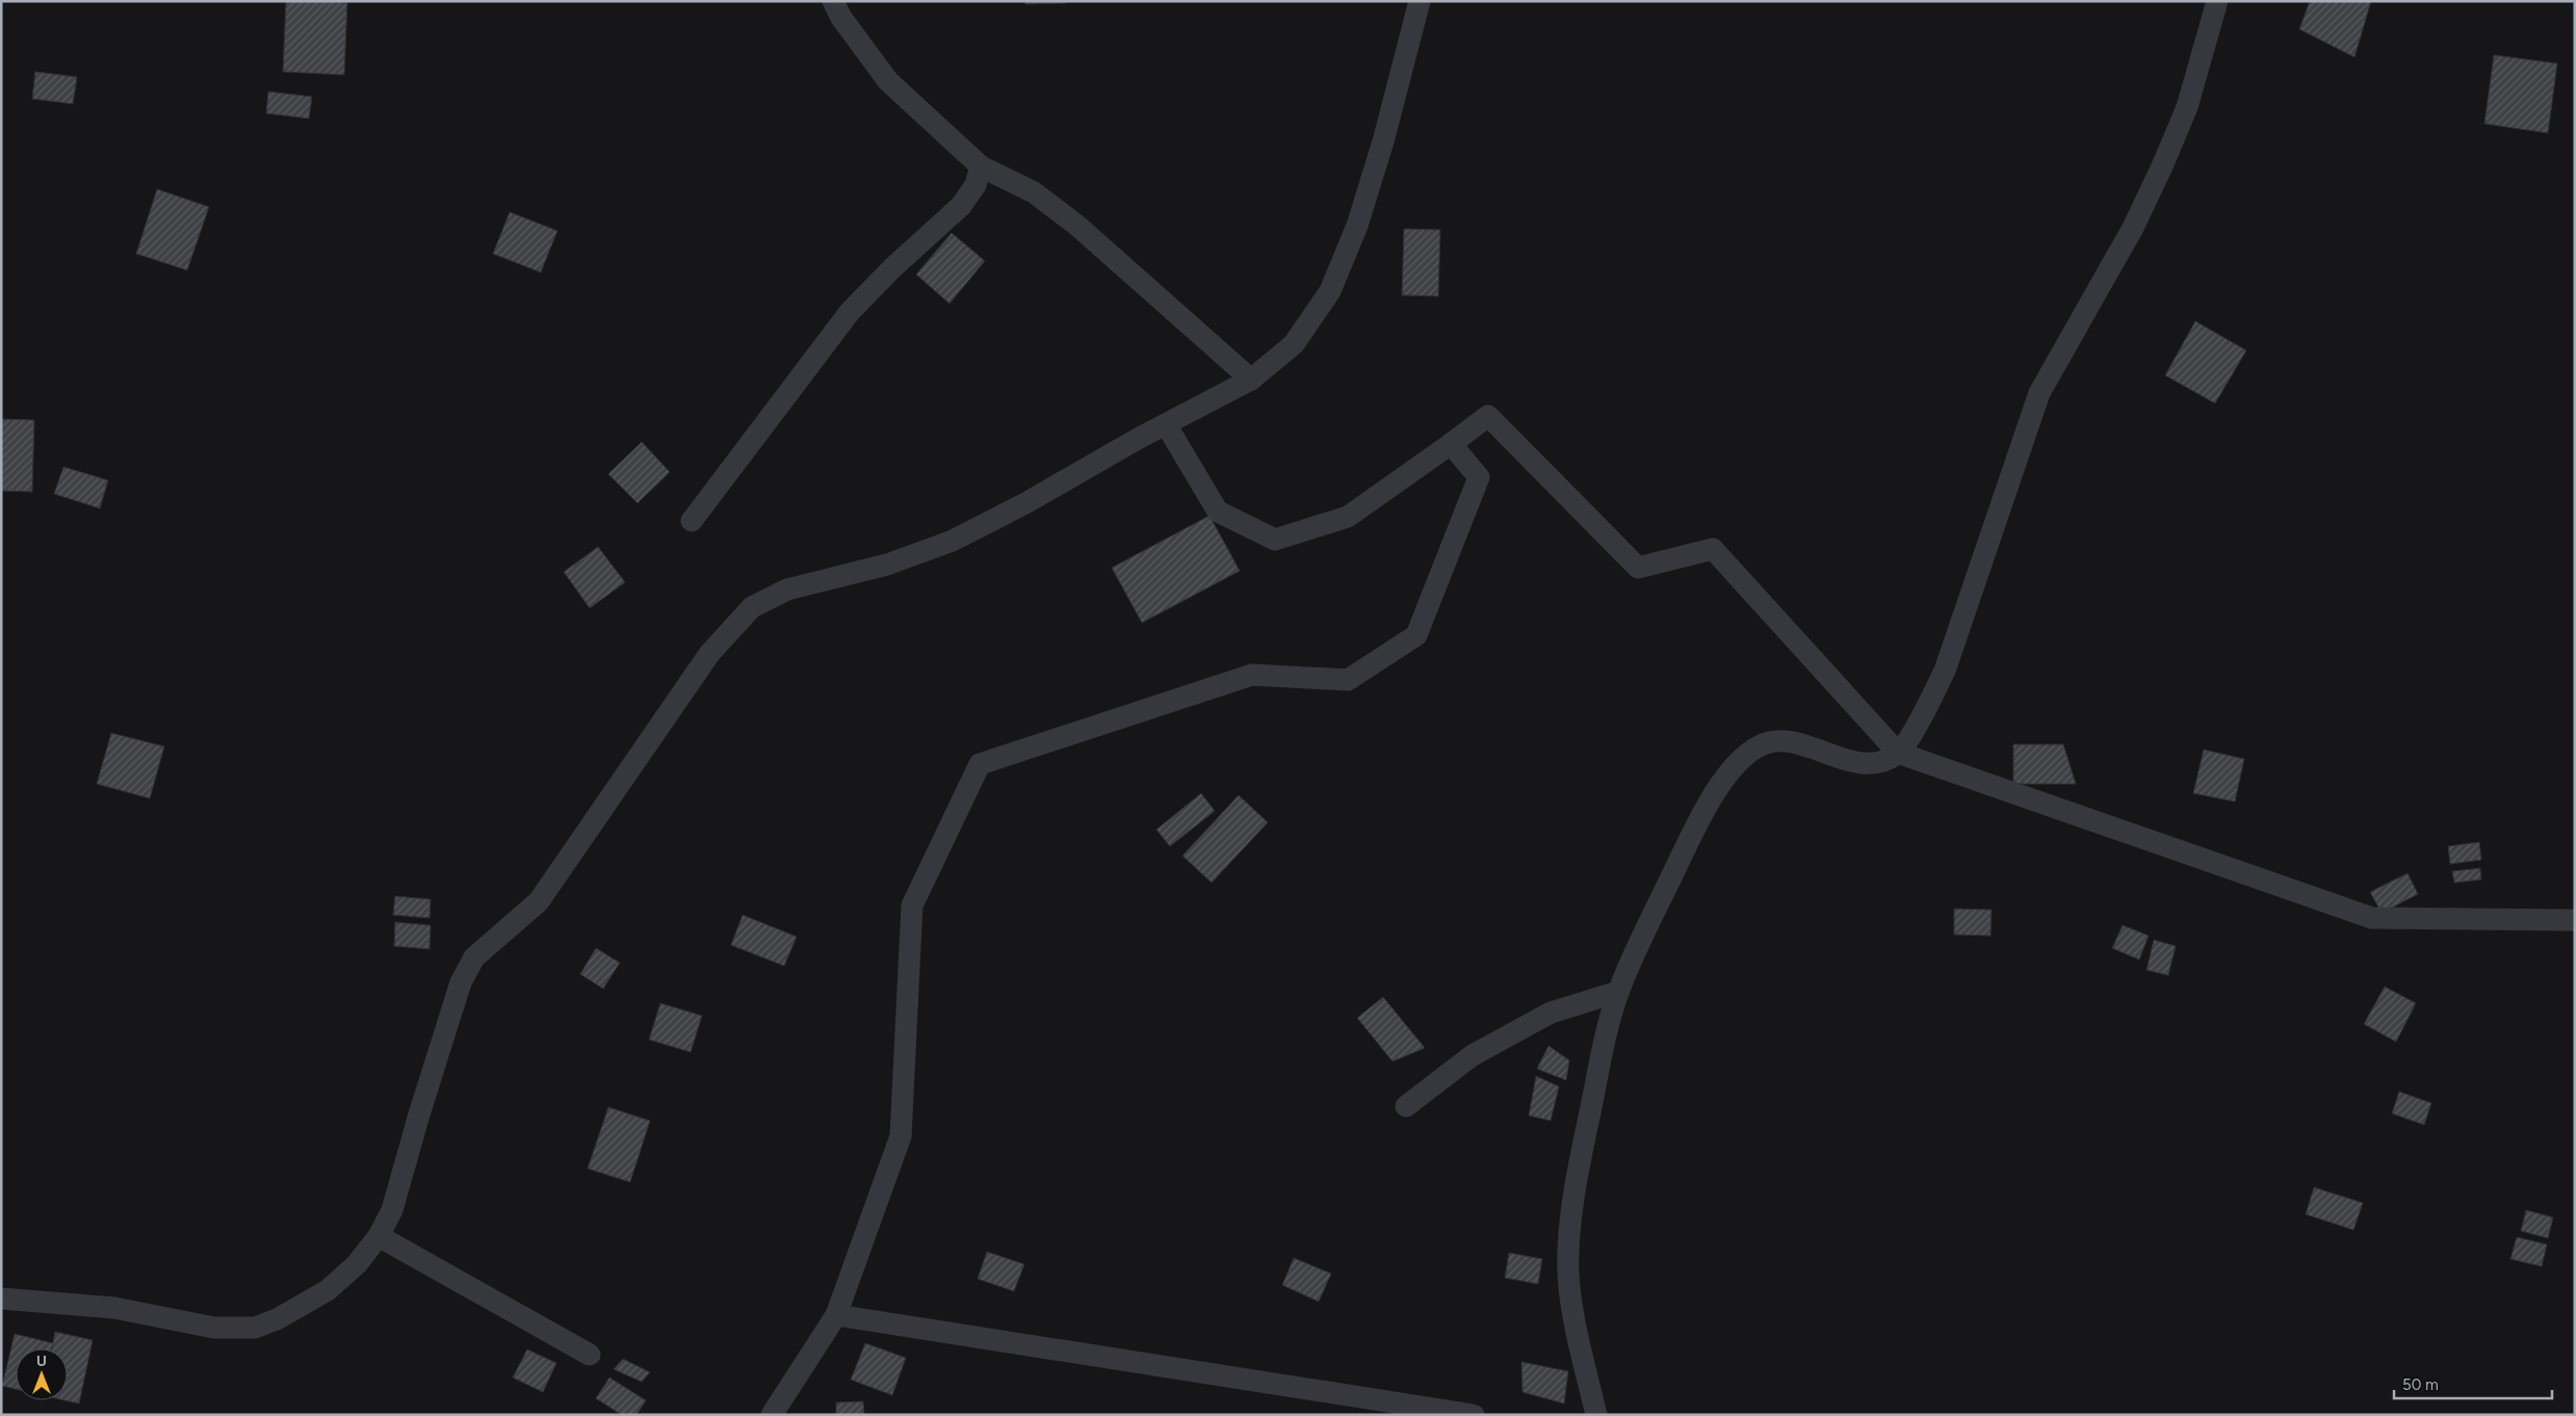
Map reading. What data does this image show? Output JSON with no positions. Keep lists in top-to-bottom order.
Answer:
{
  "scale_bar": "50 m",
  "north": "top"
}
